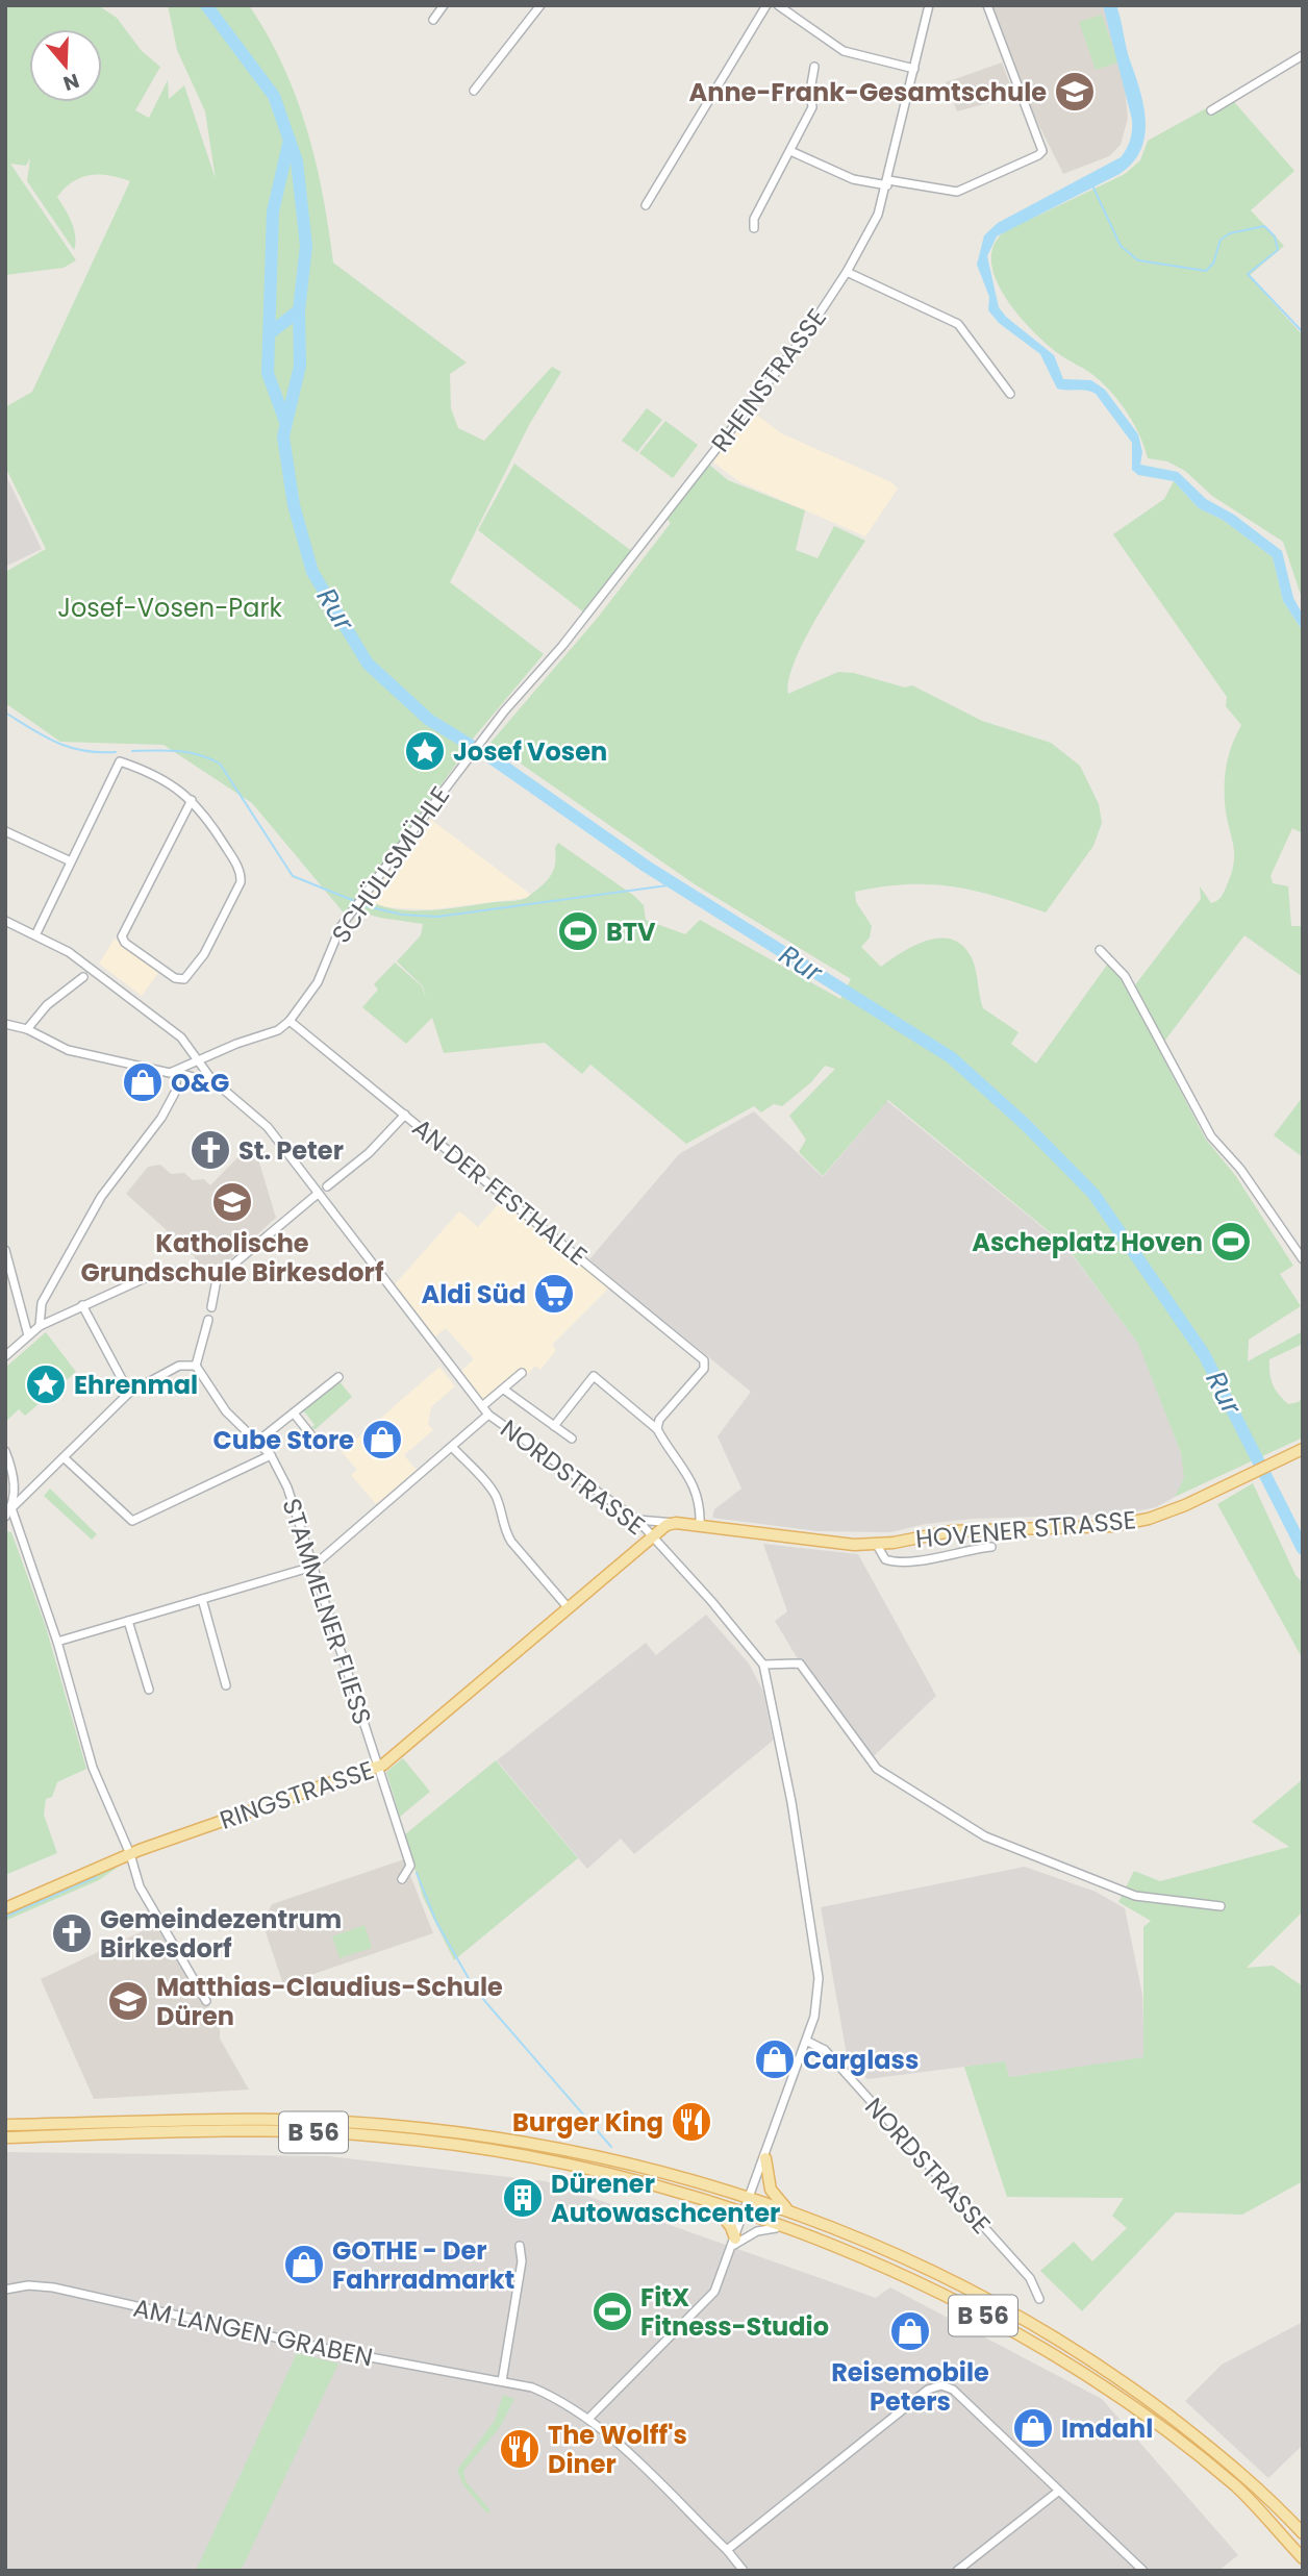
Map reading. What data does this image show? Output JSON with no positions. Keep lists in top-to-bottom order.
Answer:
{
  "streets": {
    "main road": ["HOVENER STRASSE", "RINGSTRASSE", "B 56"],
    "street": [
      "RHEINSTRASSE",
      "SCHÜLLSMÜHLE",
      "AN DER FESTHALLE",
      "NORDSTRASSE",
      "STAMMELNER FLIESS",
      "AM LANGEN GRABEN"
    ]
  },
  "crossings": [
    ["RHEINSTRASSE", "SCHÜLLSMÜHLE"],
    ["SCHÜLLSMÜHLE", "AN DER FESTHALLE"],
    ["SCHÜLLSMÜHLE", "NORDSTRASSE"],
    ["NORDSTRASSE", "RINGSTRASSE"],
    ["NORDSTRASSE", "B 56"],
    ["NORDSTRASSE", "AM LANGEN GRABEN"],
    ["STAMMELNER FLIESS", "RINGSTRASSE"]
  ],
  "water": ["Rur"],
  "parks": ["Josef-Vosen-Park"],
  "places": {
    "school or university": ["Anne-Frank-Gesamtschule", "Katholische Grundschule Birkesdorf", "Matthias-Claudius-Schule Düren"],
    "place": ["Josef Vosen", "Ehrenmal"],
    "sports": ["BTV", "Ascheplatz Hoven", "FitX Fitness-Studio"],
    "shop": [
      "O&G",
      "Cube Store",
      "Carglass",
      "GOTHE - Der Fahrradmarkt",
      "Reisemobile Peters",
      "Imdahl"
    ],
    "church": ["St. Peter", "Gemeindezentrum Birkesdorf"],
    "supermarket": ["Aldi Süd"],
    "restaurant": ["Burger King", "The Wolff's Diner"],
    "building": ["Dürener Autowaschcenter"]
  },
  "north": "bottom"
}
